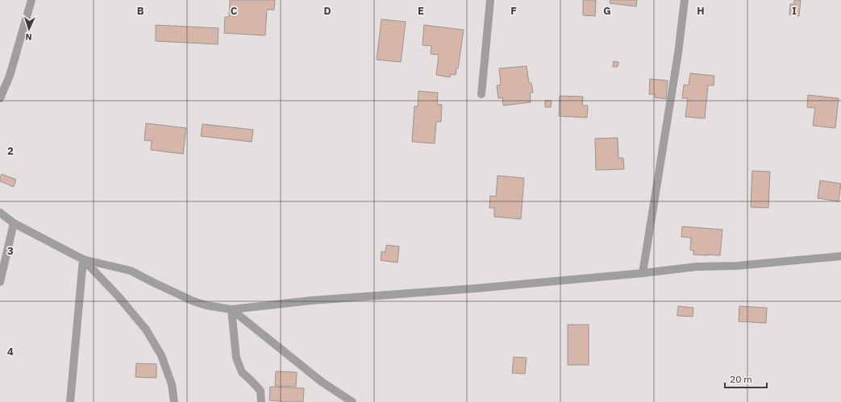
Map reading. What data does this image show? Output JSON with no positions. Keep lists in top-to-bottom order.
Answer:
{
  "scale_bar": "20 m",
  "north": "bottom",
  "grid": {
    "columns": [
      "B",
      "C",
      "D",
      "E",
      "F",
      "G",
      "H",
      "I"
    ],
    "rows": ["2", "3", "4"]
  }
}
